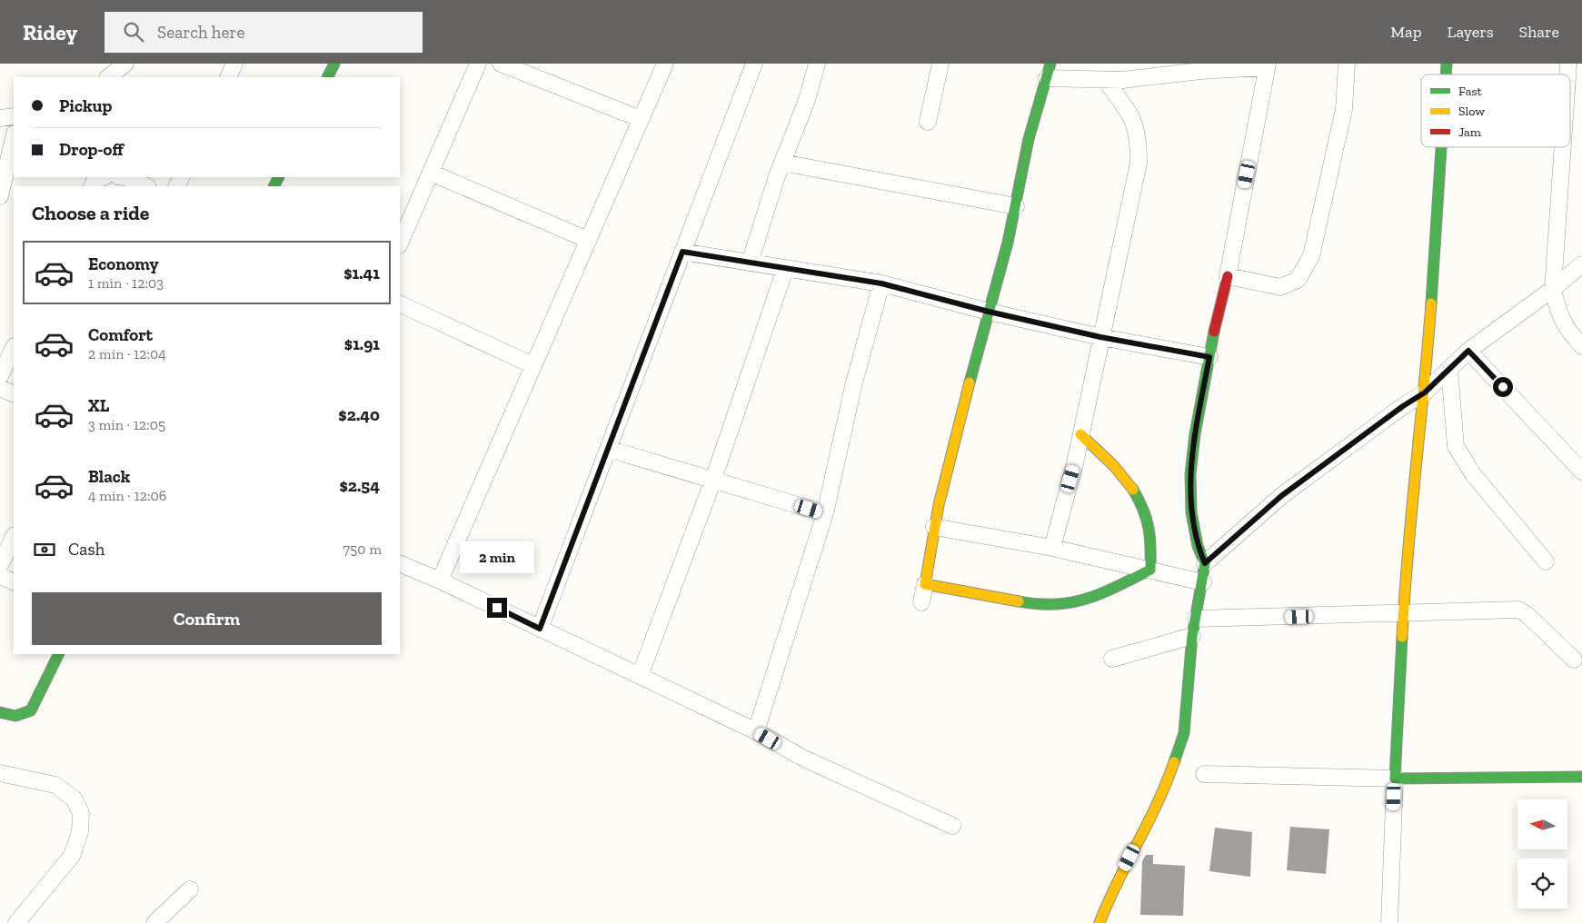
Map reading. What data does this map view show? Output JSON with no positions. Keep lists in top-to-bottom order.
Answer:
{
  "legend": ["Fast", "Slow", "Jam"],
  "north": "left",
  "page": {
    "header": "Ridey",
    "search": "Search here",
    "nav": ["Map", "Layers", "Share"],
    "banner": ["Pickup", "Drop-off"],
    "heading": "Choose a ride",
    "list": [
      {
        "name": "Economy",
        "note": "1 min · 12:03",
        "value": "$1.41"
      },
      {
        "name": "Comfort",
        "note": "2 min · 12:04",
        "value": "$1.91"
      },
      {
        "name": "XL",
        "note": "3 min · 12:05",
        "value": "$2.40"
      },
      {
        "name": "Black",
        "note": "4 min · 12:06",
        "value": "$2.54"
      }
    ],
    "pay": ["Cash", "750 m"],
    "bubble": "2 min",
    "buttons": "Confirm"
  }
}
